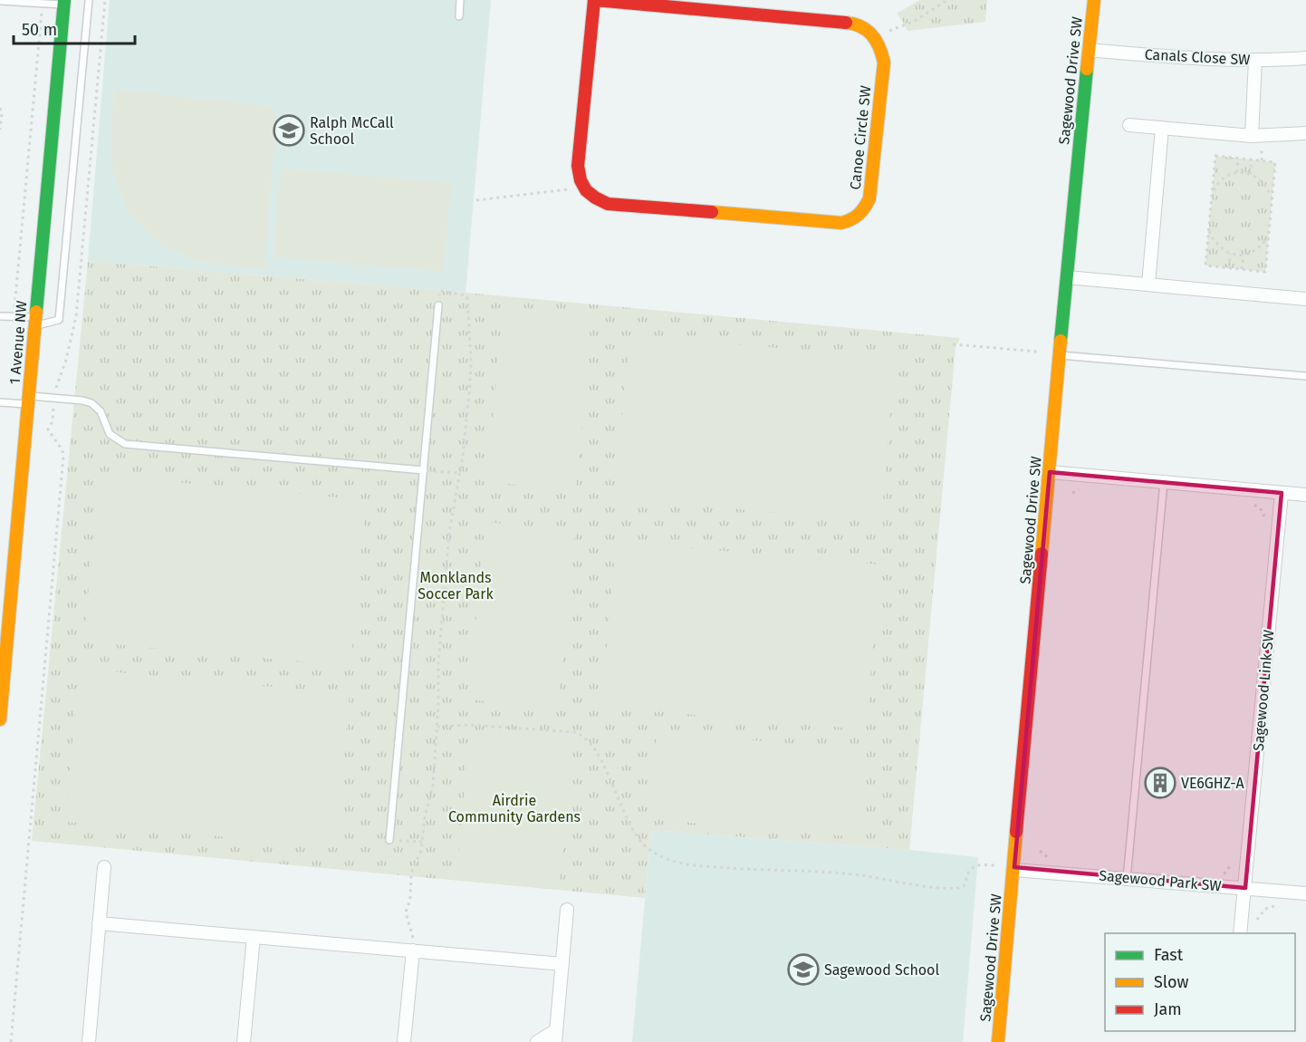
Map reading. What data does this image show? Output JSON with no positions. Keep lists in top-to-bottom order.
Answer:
{
  "streets": {
    "street": [
      "Canals Close SW",
      "Sagewood Drive SW",
      "Canoe Circle SW",
      "1 Avenue NW",
      "Sagewood Link SW",
      "Sagewood Park SW"
    ]
  },
  "crossings": [
    ["Canals Close SW", "Sagewood Drive SW"],
    ["Sagewood Drive SW", "Sagewood Park SW"],
    ["Sagewood Link SW", "Sagewood Park SW"]
  ],
  "parks": ["Monklands Soccer Park", "Airdrie Community Gardens"],
  "places": {
    "school or university": ["Ralph McCall School", "Sagewood School"],
    "building": ["VE6GHZ-A"]
  },
  "legend": ["Fast", "Slow", "Jam"],
  "scale_bar": "50 m"
}
